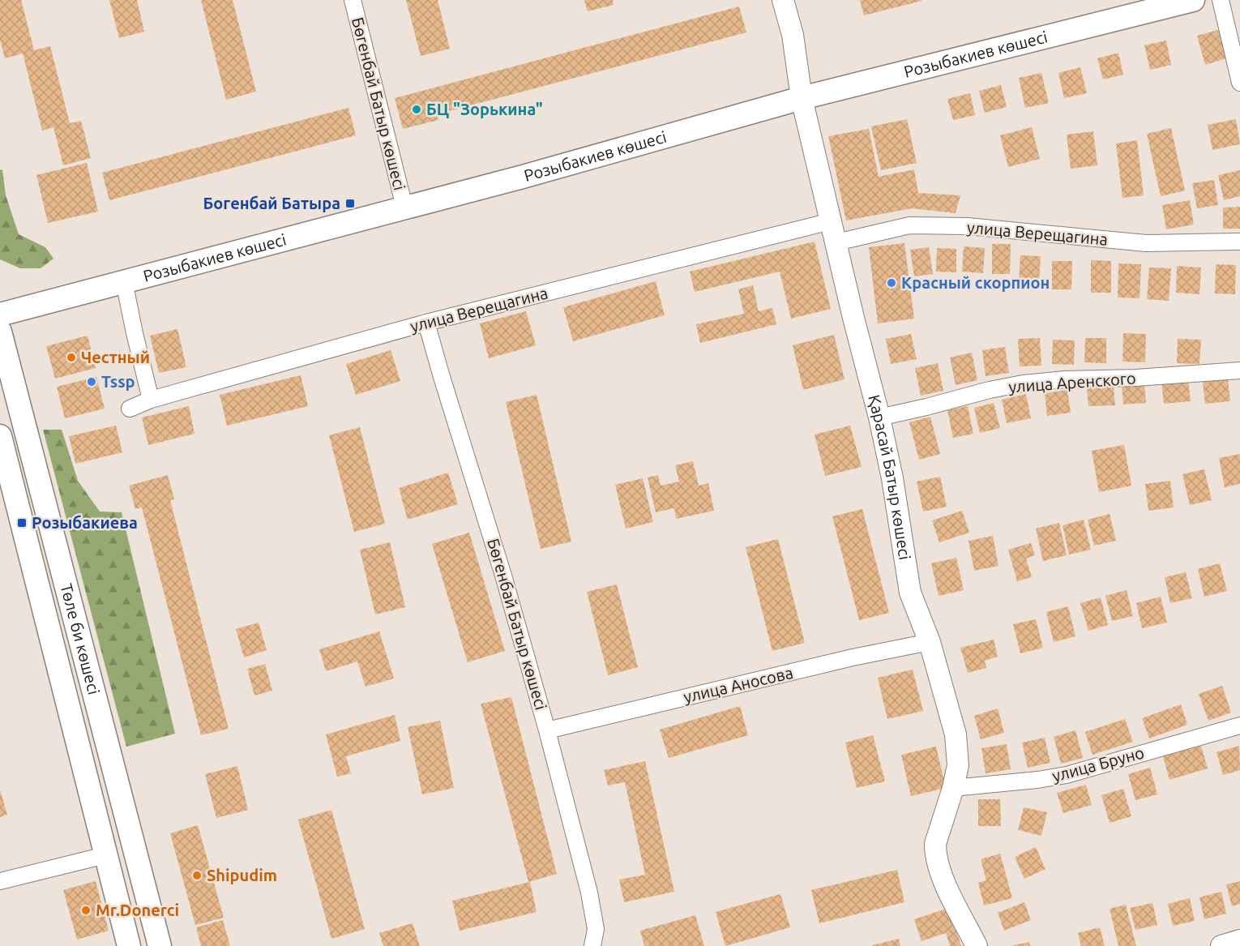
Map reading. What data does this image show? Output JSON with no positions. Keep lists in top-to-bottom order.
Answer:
{
  "streets": {
    "main road": ["Розыбакиев көшесі", "Төле би көшесі"],
    "street": [
      "Бөгенбай Батыр көшесі",
      "улица Верещагина",
      "улица Аренского",
      "Қарасай Батыр көшесі",
      "улица Аносова",
      "улица Бруно"
    ]
  },
  "crossings": [
    ["Розыбакиев көшесі", "Бөгенбай Батыр көшесі"],
    ["Розыбакиев көшесі", "Қарасай Батыр көшесі"],
    ["Бөгенбай Батыр көшесі", "улица Верещагина"],
    ["Бөгенбай Батыр көшесі", "улица Аносова"],
    ["улица Верещагина", "Қарасай Батыр көшесі"],
    ["улица Аренского", "Қарасай Батыр көшесі"],
    ["Қарасай Батыр көшесі", "улица Аносова"],
    ["Қарасай Батыр көшесі", "улица Бруно"]
  ],
  "places": {
    "other": [
      "БЦ \"Зорькина\"",
      "Красный скорпион",
      "Честный",
      "Tssp",
      "Shipudim",
      "Mr.Donerci"
    ],
    "transit": ["Богенбай Батыра", "Розыбакиева"]
  }
}
